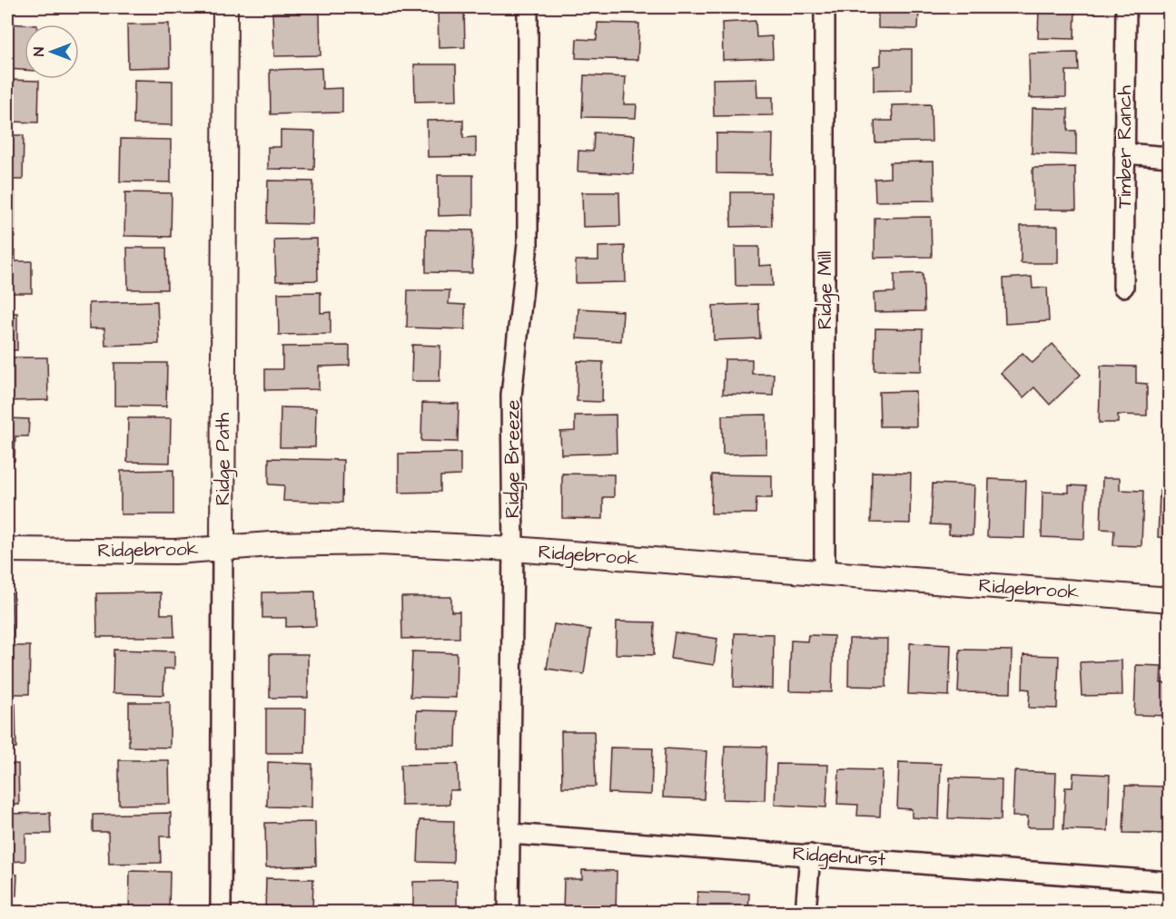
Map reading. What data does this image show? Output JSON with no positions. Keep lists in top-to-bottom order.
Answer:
{
  "streets": {
    "street": [
      "Timber Ranch",
      "Ridge Mill",
      "Ridge Path",
      "Ridge Breeze",
      "Ridgebrook",
      "Ridgehurst"
    ]
  },
  "crossings": [
    ["Ridge Mill", "Ridgebrook"],
    ["Ridge Path", "Ridgebrook"],
    ["Ridge Breeze", "Ridgebrook"],
    ["Ridge Breeze", "Ridgehurst"]
  ],
  "north": "left"
}
